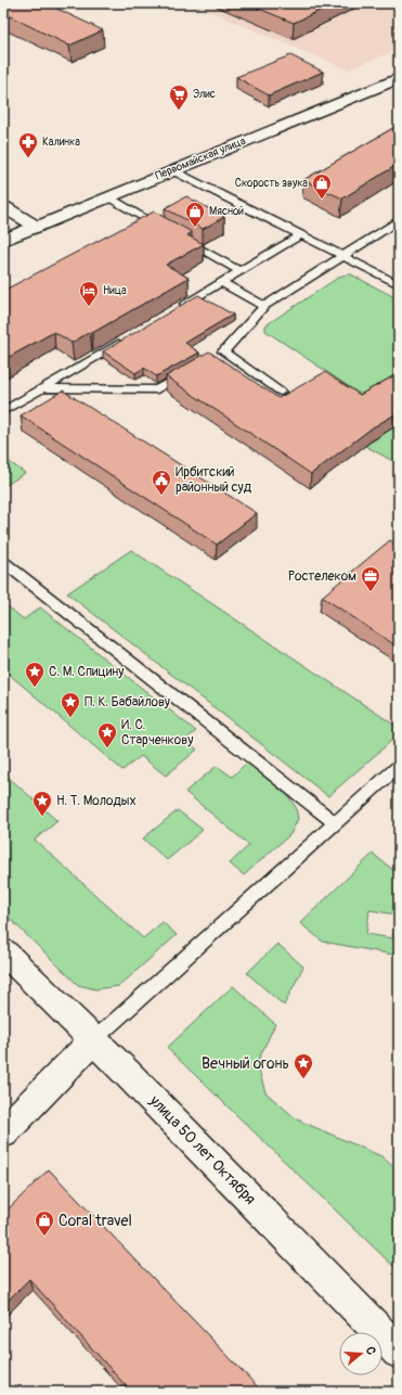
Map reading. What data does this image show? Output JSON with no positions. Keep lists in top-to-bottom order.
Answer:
{
  "streets": {
    "street": ["Первомайская улица", "улица 50 лет Октября"]
  },
  "places": {
    "supermarket": ["Элис"],
    "pharmacy": ["Калинка"],
    "shop": ["Скорость звука", "Мясной", "Coral travel"],
    "hotel": ["Ница"],
    "public building": ["Ирбитский районный суд"],
    "office": ["Ростелеком"],
    "place": [
      "С. М. Спицину",
      "П. К. Бабайлову",
      "И. С. Старченкову",
      "Н. Т. Молодых",
      "Вечный огонь"
    ]
  },
  "north": "right"
}
